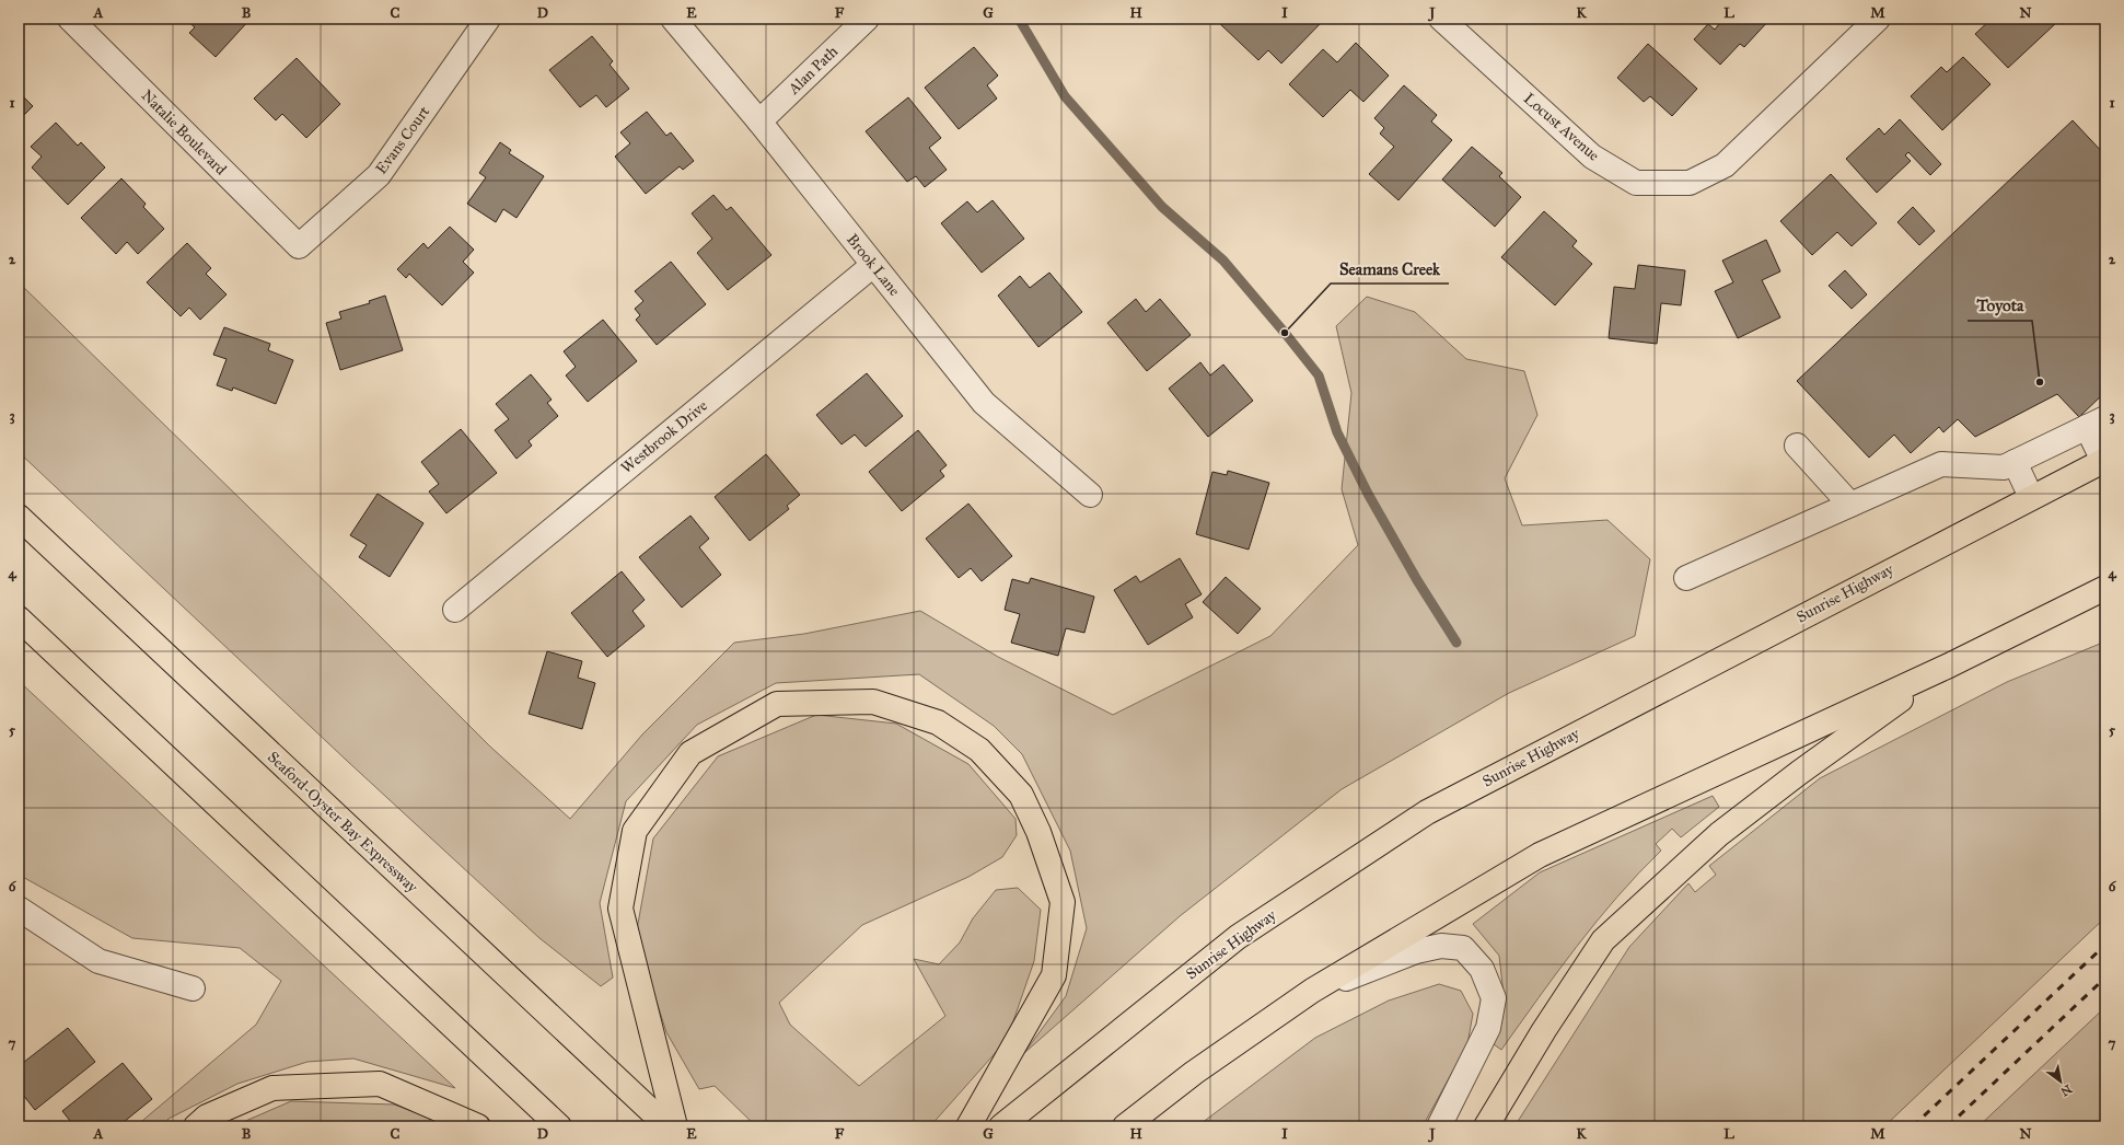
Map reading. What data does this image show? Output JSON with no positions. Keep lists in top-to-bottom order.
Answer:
{
  "streets": {
    "highway": ["Sunrise Highway", "Seaford-Oyster Bay Expressway"],
    "street": [
      "Alan Path",
      "Locust Avenue",
      "Natalie Boulevard",
      "Evans Court",
      "Brook Lane",
      "Westbrook Drive"
    ]
  },
  "crossings": [
    ["Alan Path", "Brook Lane"],
    ["Natalie Boulevard", "Evans Court"],
    ["Brook Lane", "Westbrook Drive"]
  ],
  "places": ["Seamans Creek", "Toyota"],
  "north": "bottom right",
  "grid": {
    "columns": [
      "A",
      "B",
      "C",
      "D",
      "E",
      "F",
      "G",
      "H",
      "I",
      "J",
      "K",
      "L",
      "M",
      "N"
    ],
    "rows": [
      "1",
      "2",
      "3",
      "4",
      "5",
      "6",
      "7"
    ]
  }
}
